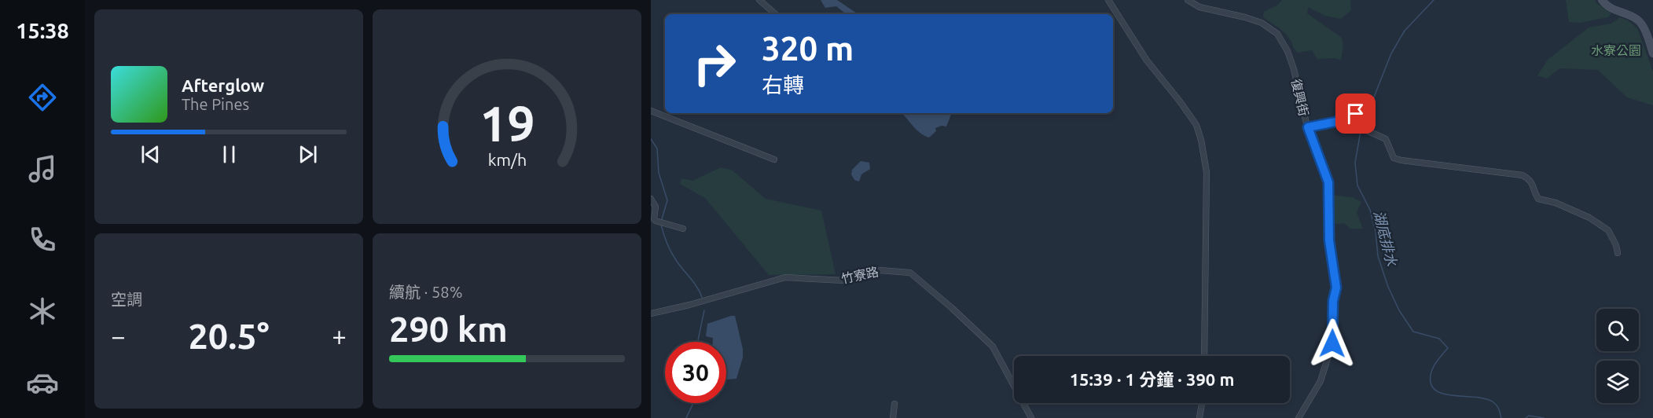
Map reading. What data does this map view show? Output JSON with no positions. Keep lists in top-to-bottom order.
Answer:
{
  "streets": {
    "street": ["復興街", "竹寮路"]
  },
  "water": ["湖底排水"],
  "parks": ["水寮公園"],
  "page": {
    "tabs": "15:38",
    "turn": ["320 m", "右轉"],
    "song": ["Afterglow", "The Pines"],
    "tile": [
      "空調",
      ["續航 · 58%", "290 km"]
    ],
    "heat": ["−", "20.5°", "+"],
    "limit": "30",
    "trip": "15:39 · 1 分鐘 · 390 m",
    "gauge": ["19", "km/h"]
  }
}
